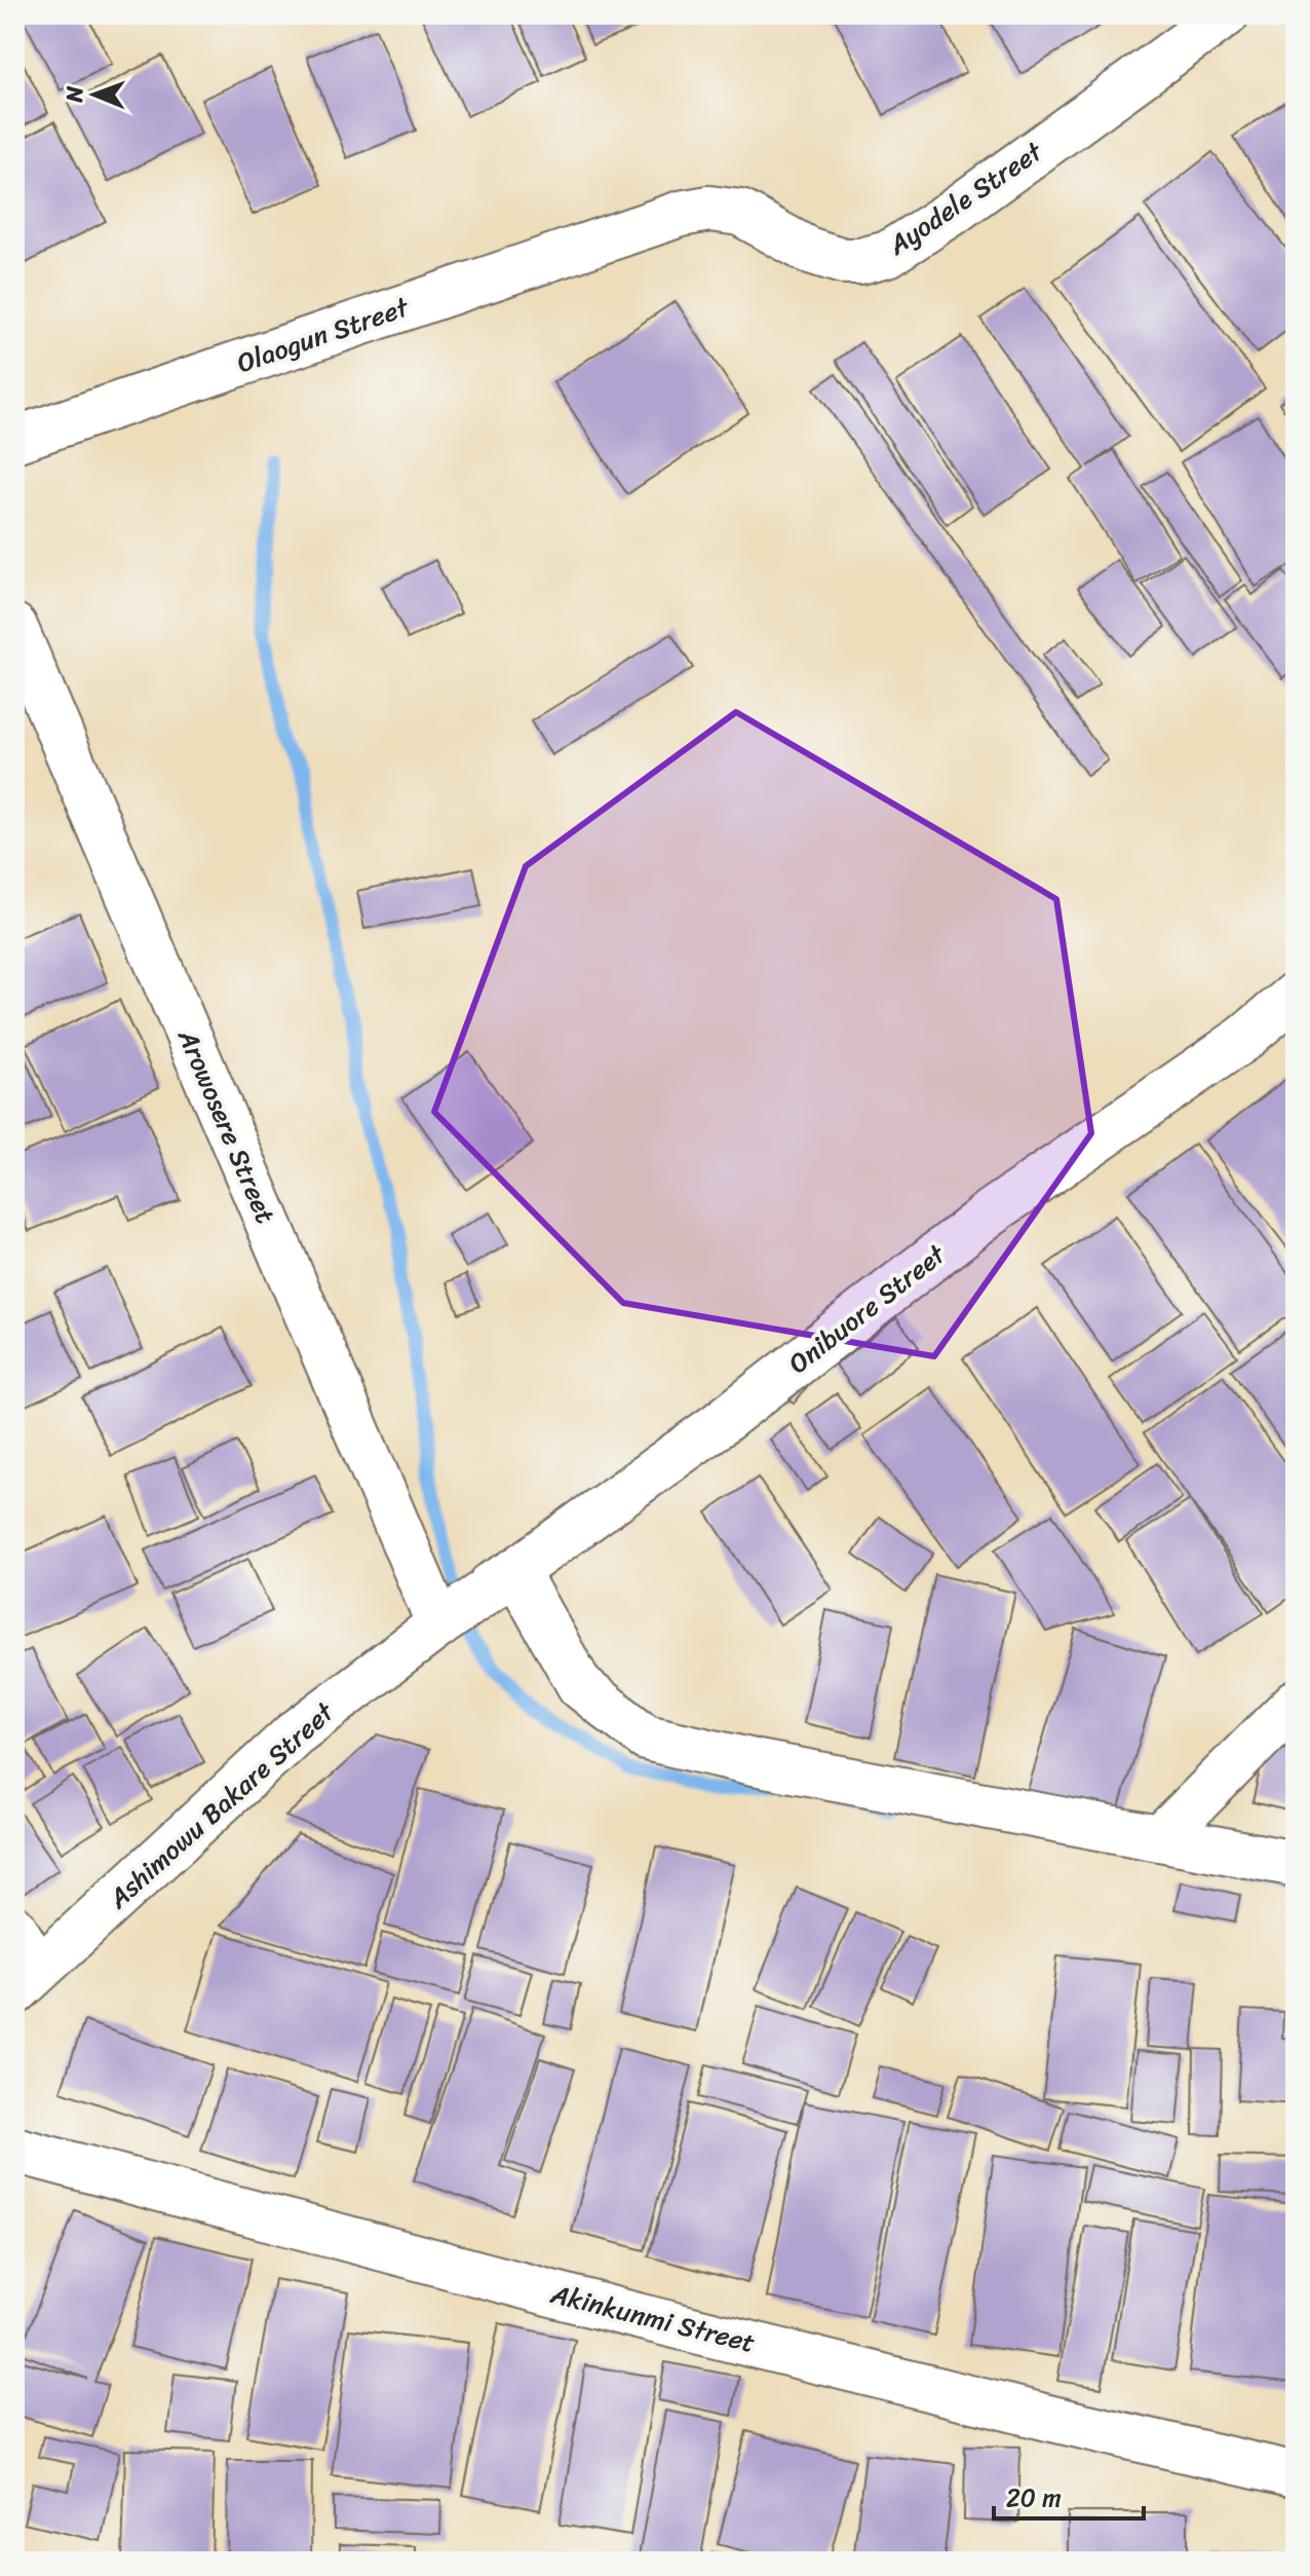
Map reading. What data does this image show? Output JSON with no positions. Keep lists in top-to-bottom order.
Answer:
{
  "streets": {
    "street": [
      "Ayodele Street",
      "Olaogun Street",
      "Arowosere Street",
      "Onibuore Street",
      "Ashimowu Bakare Street",
      "Akinkunmi Street"
    ]
  },
  "crossings": [
    ["Ayodele Street", "Olaogun Street"],
    ["Arowosere Street", "Onibuore Street"],
    ["Arowosere Street", "Ashimowu Bakare Street"],
    ["Onibuore Street", "Ashimowu Bakare Street"]
  ],
  "scale_bar": "20 m",
  "north": "left"
}
